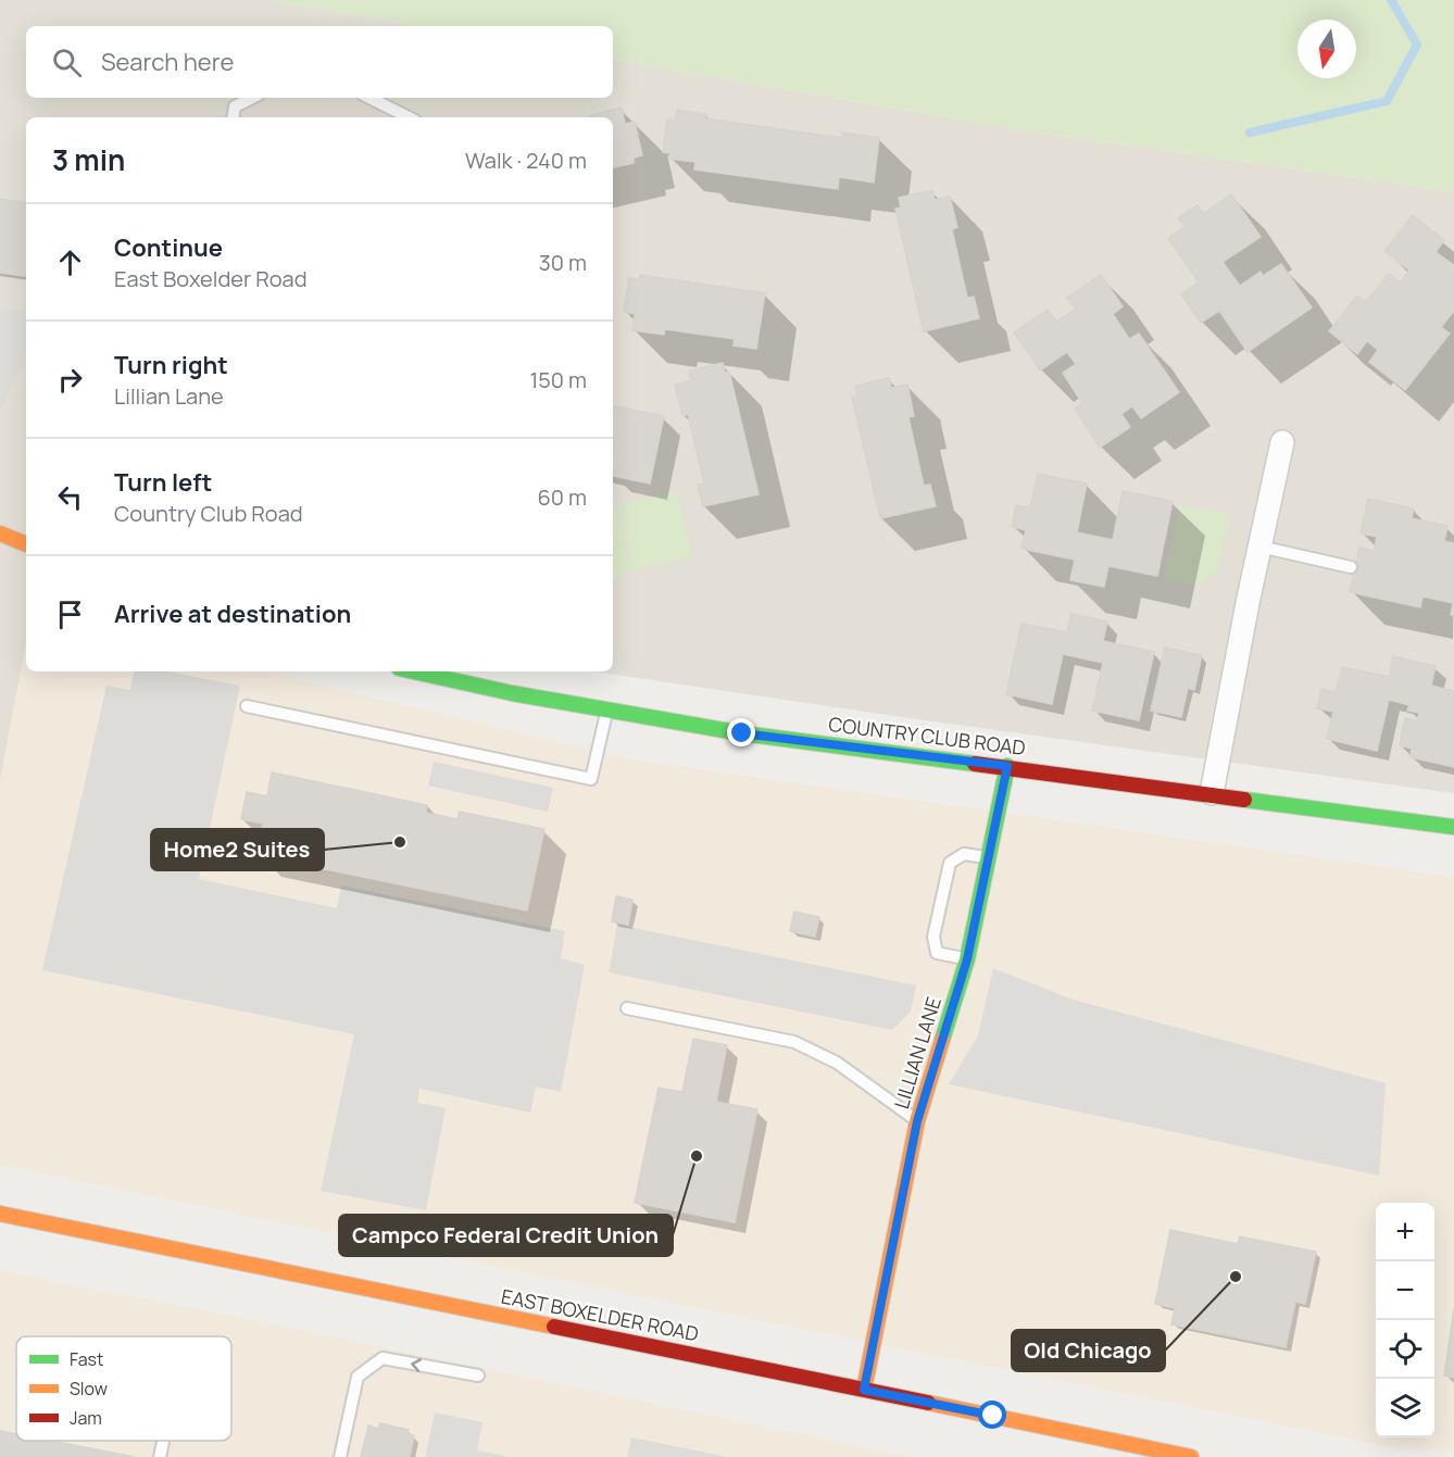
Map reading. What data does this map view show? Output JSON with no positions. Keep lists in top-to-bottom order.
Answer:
{
  "streets": {
    "street": ["COUNTRY CLUB ROAD", "LILLIAN LANE", "EAST BOXELDER ROAD"]
  },
  "crossings": [
    ["COUNTRY CLUB ROAD", "LILLIAN LANE"],
    ["LILLIAN LANE", "EAST BOXELDER ROAD"]
  ],
  "places": ["Home2 Suites", "Campco Federal Credit Union", "Old Chicago"],
  "legend": ["Fast", "Slow", "Jam"],
  "north": "bottom",
  "page": {
    "search": "Search here",
    "heading": ["3 min", "Walk · 240 m"],
    "list": [
      ["Continue", "East Boxelder Road", "30 m"],
      ["Turn right", "Lillian Lane", "150 m"],
      ["Turn left", "Country Club Road", "60 m"],
      "Arrive at destination"
    ],
    "map_buttons": ["+", "−"]
  }
}
